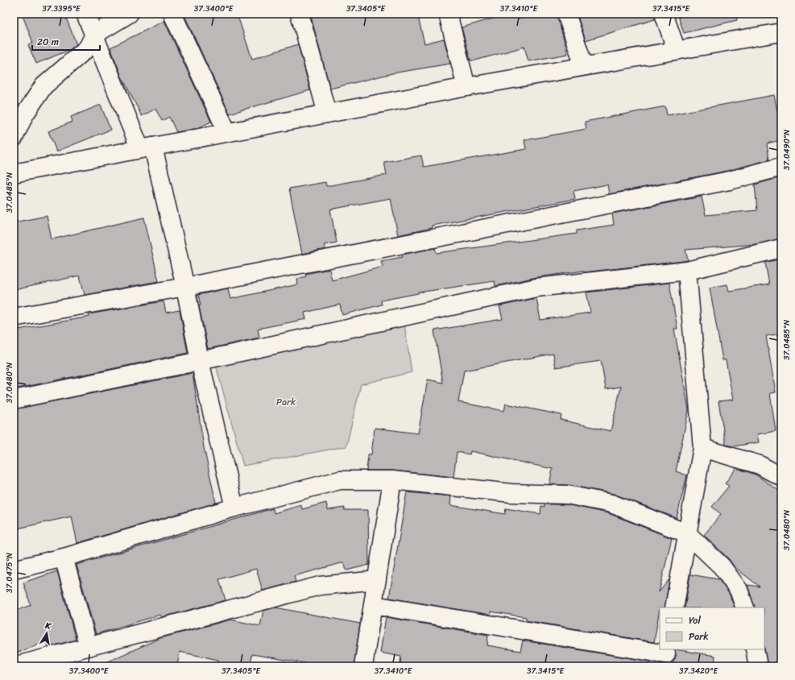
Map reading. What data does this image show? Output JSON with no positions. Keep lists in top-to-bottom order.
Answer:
{
  "parks": ["Park"],
  "legend": ["Yol", "Park"],
  "scale_bar": "20 m",
  "north": "top",
  "coordinates": [
    "37.3395°E",
    "37.3400°E",
    "37.3405°E",
    "37.3410°E",
    "37.3415°E",
    "37.0490°N",
    "37.0485°N",
    "37.0480°N",
    "37.0475°N",
    "37.3420°E"
  ]
}
